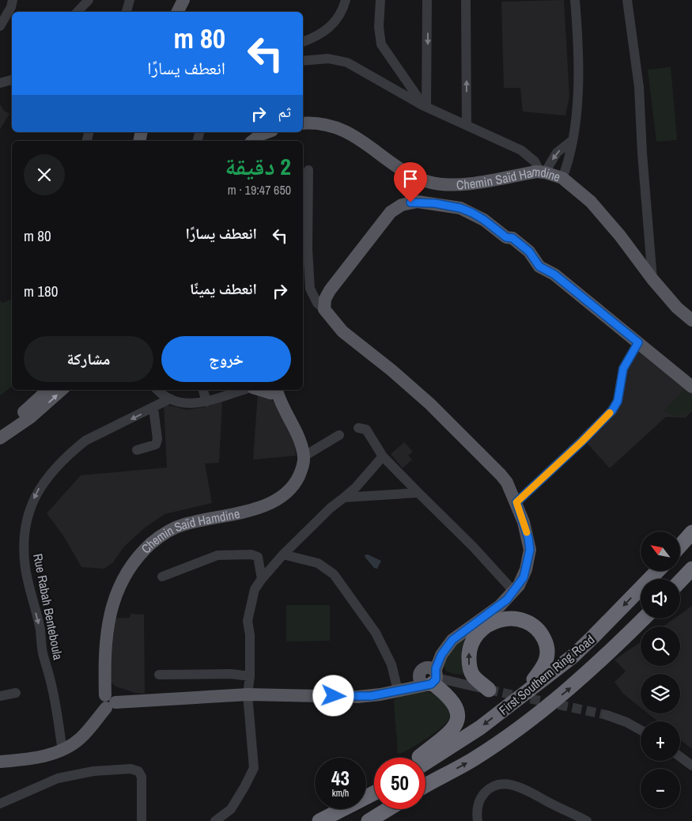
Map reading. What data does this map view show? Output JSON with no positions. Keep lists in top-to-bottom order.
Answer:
{
  "streets": {
    "highway": ["First Southern Ring Road"],
    "main road": ["Chemin Saïd Hamdine"],
    "street": ["Rue Rabah Benteboula"]
  },
  "one_way": ["Rue Rabah Benteboula"],
  "north": "top left",
  "page": {
    "turn": ["80 m", "انعطف يسارًا"],
    "then": "ثم",
    "heading": ["2 دقيقة", "650 m · 19:47"],
    "list": [
      {
        "name": "انعطف يسارًا",
        "value": "80 m"
      },
      {
        "name": "انعطف يمينًا",
        "value": "180 m"
      }
    ],
    "buttons": ["خروج", "مشاركة"],
    "map_buttons": ["+", "−"],
    "speed": "43 km/h",
    "limit": "50"
  }
}
